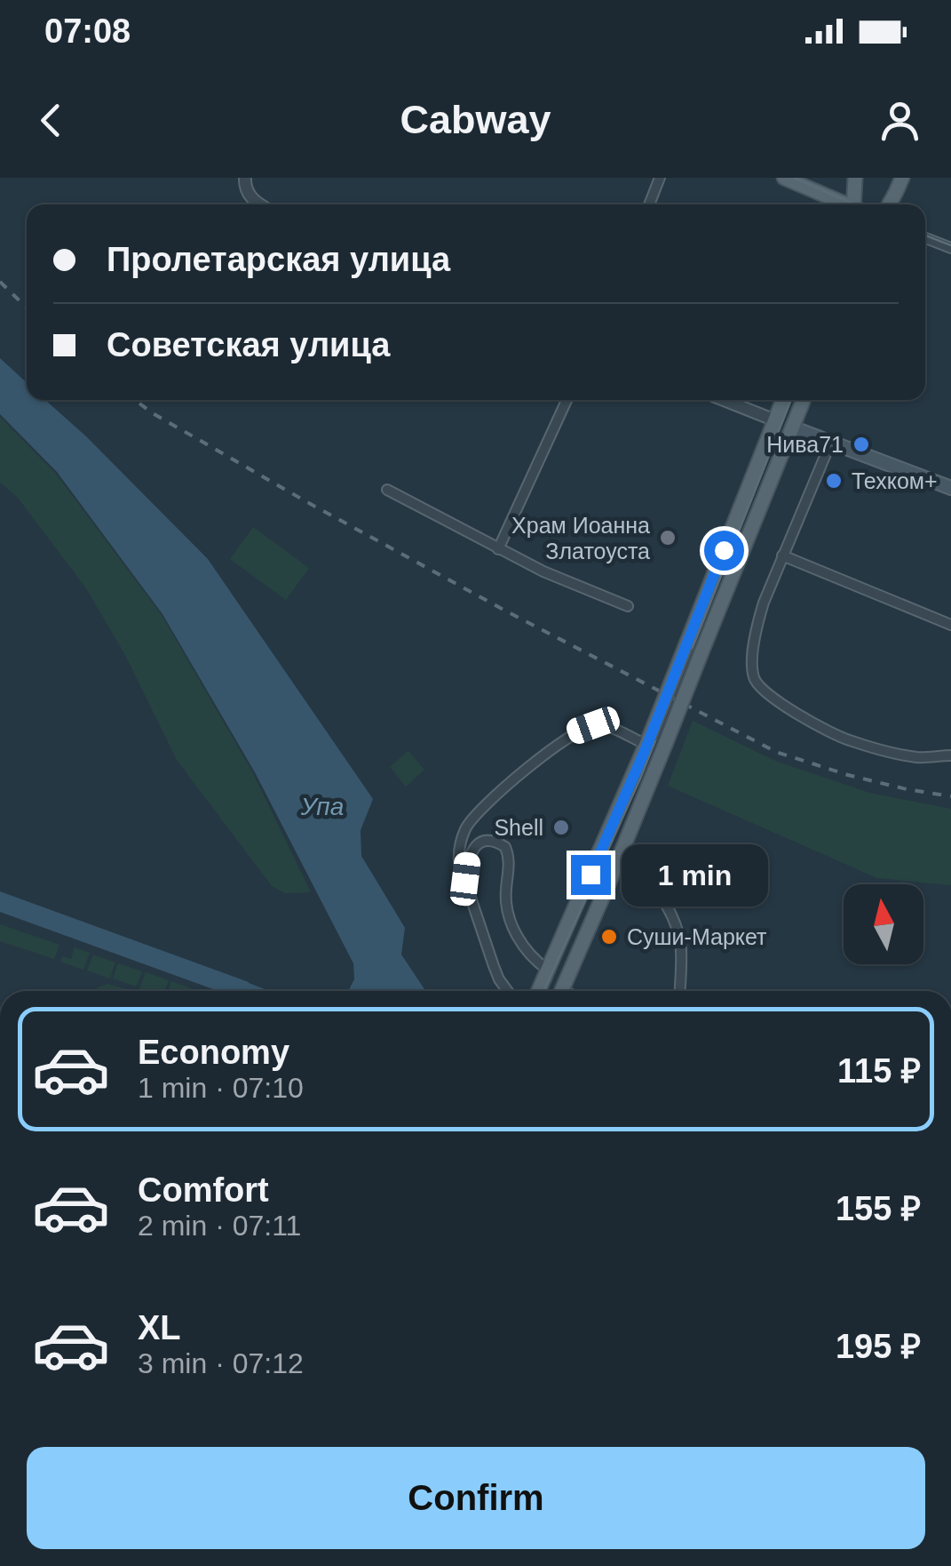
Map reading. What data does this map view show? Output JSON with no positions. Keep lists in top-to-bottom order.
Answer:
{
  "water": ["Упа"],
  "places": [
    "Нива71",
    "Техком+",
    "Храм Иоанна Златоуста",
    "Shell",
    "Суши-Маркет"
  ],
  "north": "top",
  "page": {
    "status": "07:08",
    "header": "Cabway",
    "banner": ["Пролетарская улица", "Советская улица"],
    "bubble": "1 min",
    "list": [
      {
        "name": "Economy",
        "note": "1 min · 07:10",
        "value": "115 ₽"
      },
      {
        "name": "Comfort",
        "note": "2 min · 07:11",
        "value": "155 ₽"
      },
      {
        "name": "XL",
        "note": "3 min · 07:12",
        "value": "195 ₽"
      }
    ],
    "buttons": "Confirm"
  }
}
